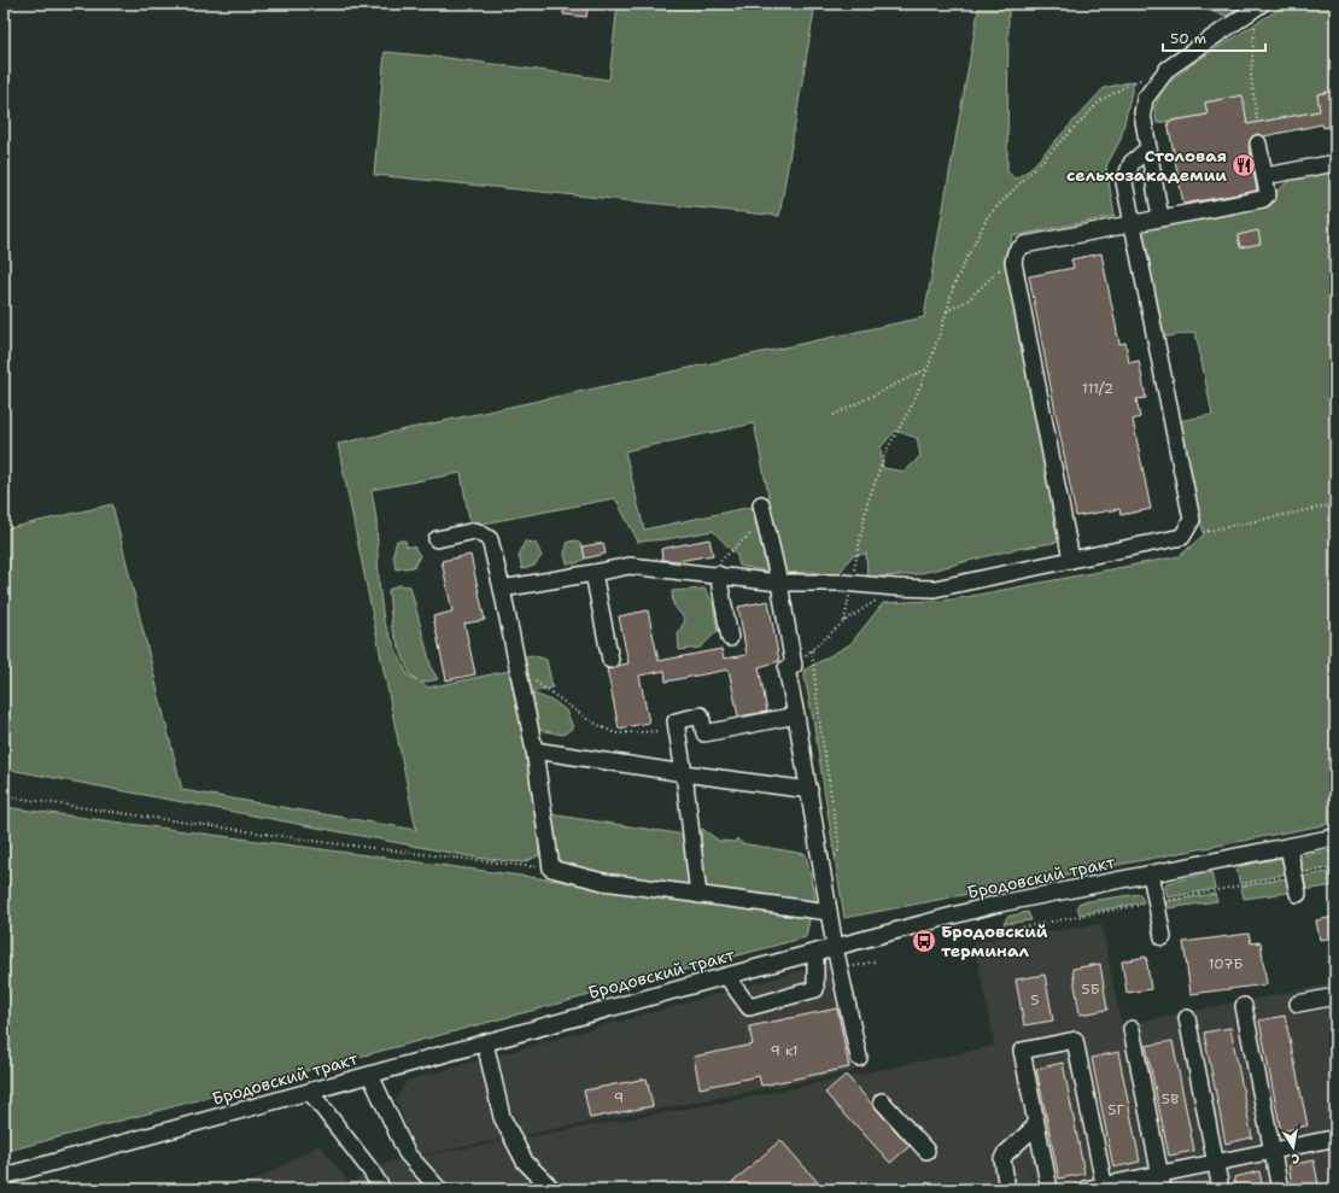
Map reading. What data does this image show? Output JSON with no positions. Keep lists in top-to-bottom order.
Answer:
{
  "streets": {
    "street": ["Бродовский тракт"]
  },
  "places": {
    "restaurant": ["Столовая сельхозакадемии"],
    "bus stop": ["Бродовский терминал"]
  },
  "house_numbers": [
    "111/2",
    "107Б",
    "5Б",
    "5",
    "9 к1",
    "9",
    "5В",
    "5Г"
  ],
  "scale_bar": "50 m",
  "north": "bottom"
}
